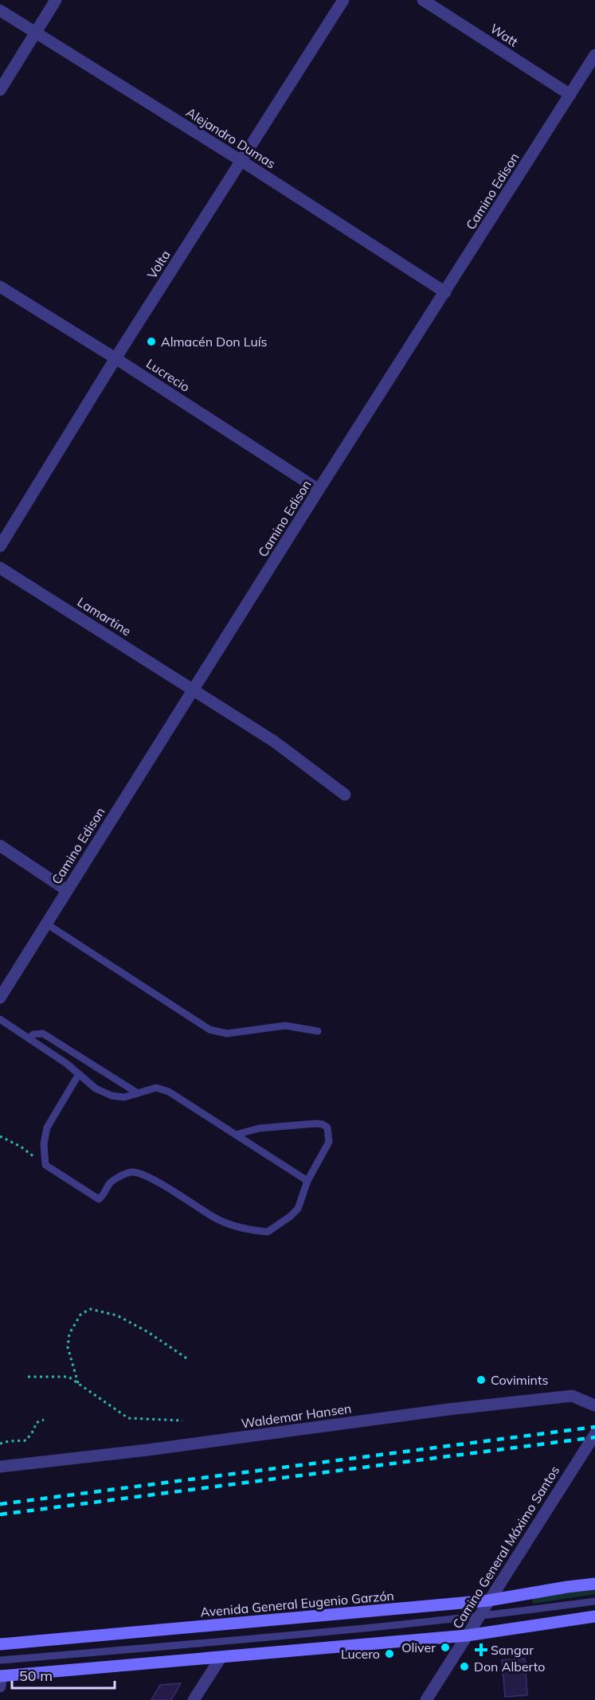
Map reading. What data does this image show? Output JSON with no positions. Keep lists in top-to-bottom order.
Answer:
{
  "streets": {
    "main road": ["Avenida General Eugenio Garzón"],
    "street": [
      "Watt",
      "Alejandro Dumas",
      "Camino Edison",
      "Volta",
      "Lucrecio",
      "Lamartine",
      "Waldemar Hansen",
      "Camino General Máximo Santos"
    ]
  },
  "crossings": [
    ["Watt", "Camino Edison"],
    ["Alejandro Dumas", "Camino Edison"],
    ["Alejandro Dumas", "Volta"],
    ["Camino Edison", "Lucrecio"],
    ["Camino Edison", "Lamartine"],
    ["Volta", "Lucrecio"],
    ["Camino General Máximo Santos", "Avenida General Eugenio Garzón"]
  ],
  "places": {
    "other": [
      "Almacén Don Luís",
      "Covimints",
      "Oliver",
      "Lucero",
      "Don Alberto"
    ],
    "health": ["Sangar"]
  },
  "scale_bar": "50 m"
}
